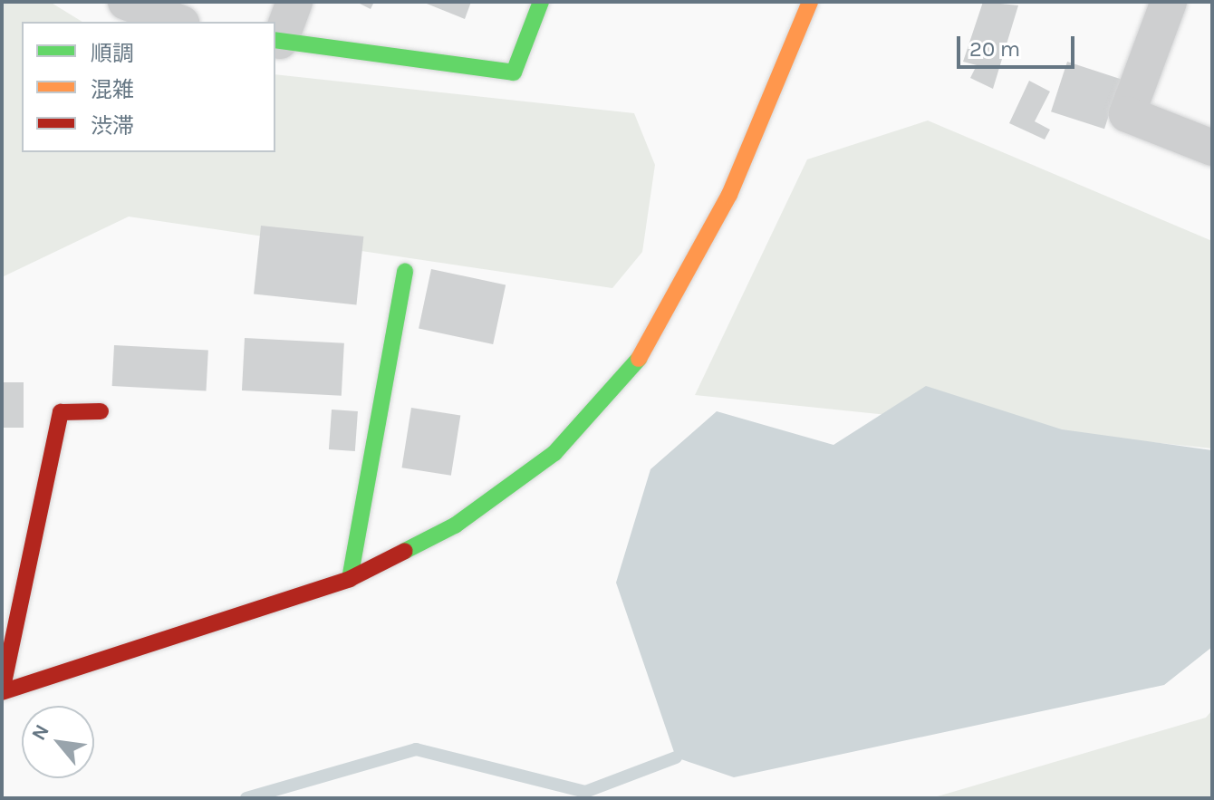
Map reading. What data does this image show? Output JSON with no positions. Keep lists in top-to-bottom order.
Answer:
{
  "legend": ["順調", "混雑", "渋滞"],
  "scale_bar": "20 m",
  "north": "top left"
}
